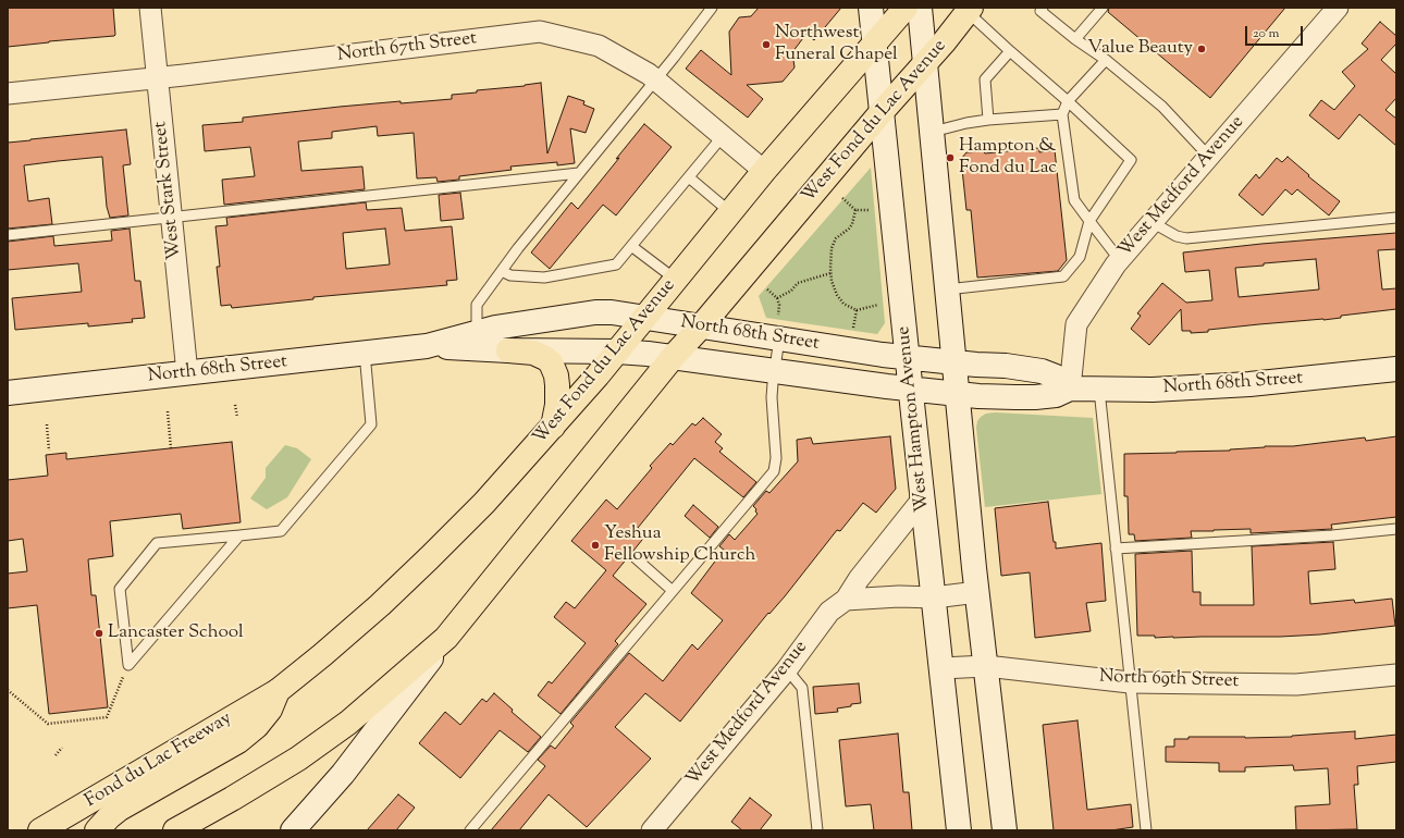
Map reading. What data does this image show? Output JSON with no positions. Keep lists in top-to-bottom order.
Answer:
{
  "streets": {
    "main road": ["West Fond du Lac Avenue", "Fond du Lac Freeway"],
    "street": [
      "North 67th Street",
      "West Medford Avenue",
      "West Stark Street",
      "North 68th Street",
      "West Hampton Avenue",
      "North 69th Street"
    ]
  },
  "crossings": [
    ["North 67th Street", "West Fond du Lac Avenue"],
    ["North 67th Street", "West Stark Street"],
    ["West Fond du Lac Avenue", "North 68th Street"],
    ["West Fond du Lac Avenue", "West Hampton Avenue"],
    ["West Fond du Lac Avenue", "Fond du Lac Freeway"],
    ["West Medford Avenue", "North 68th Street"],
    ["West Medford Avenue", "West Hampton Avenue"],
    ["West Stark Street", "North 68th Street"],
    ["North 68th Street", "West Hampton Avenue"],
    ["West Hampton Avenue", "North 69th Street"]
  ],
  "places": [
    "Northwest Funeral Chapel",
    "Value Beauty",
    "Hampton & Fond du Lac",
    "Yeshua Fellowship Church",
    "Lancaster School"
  ],
  "scale_bar": "20 m"
}
